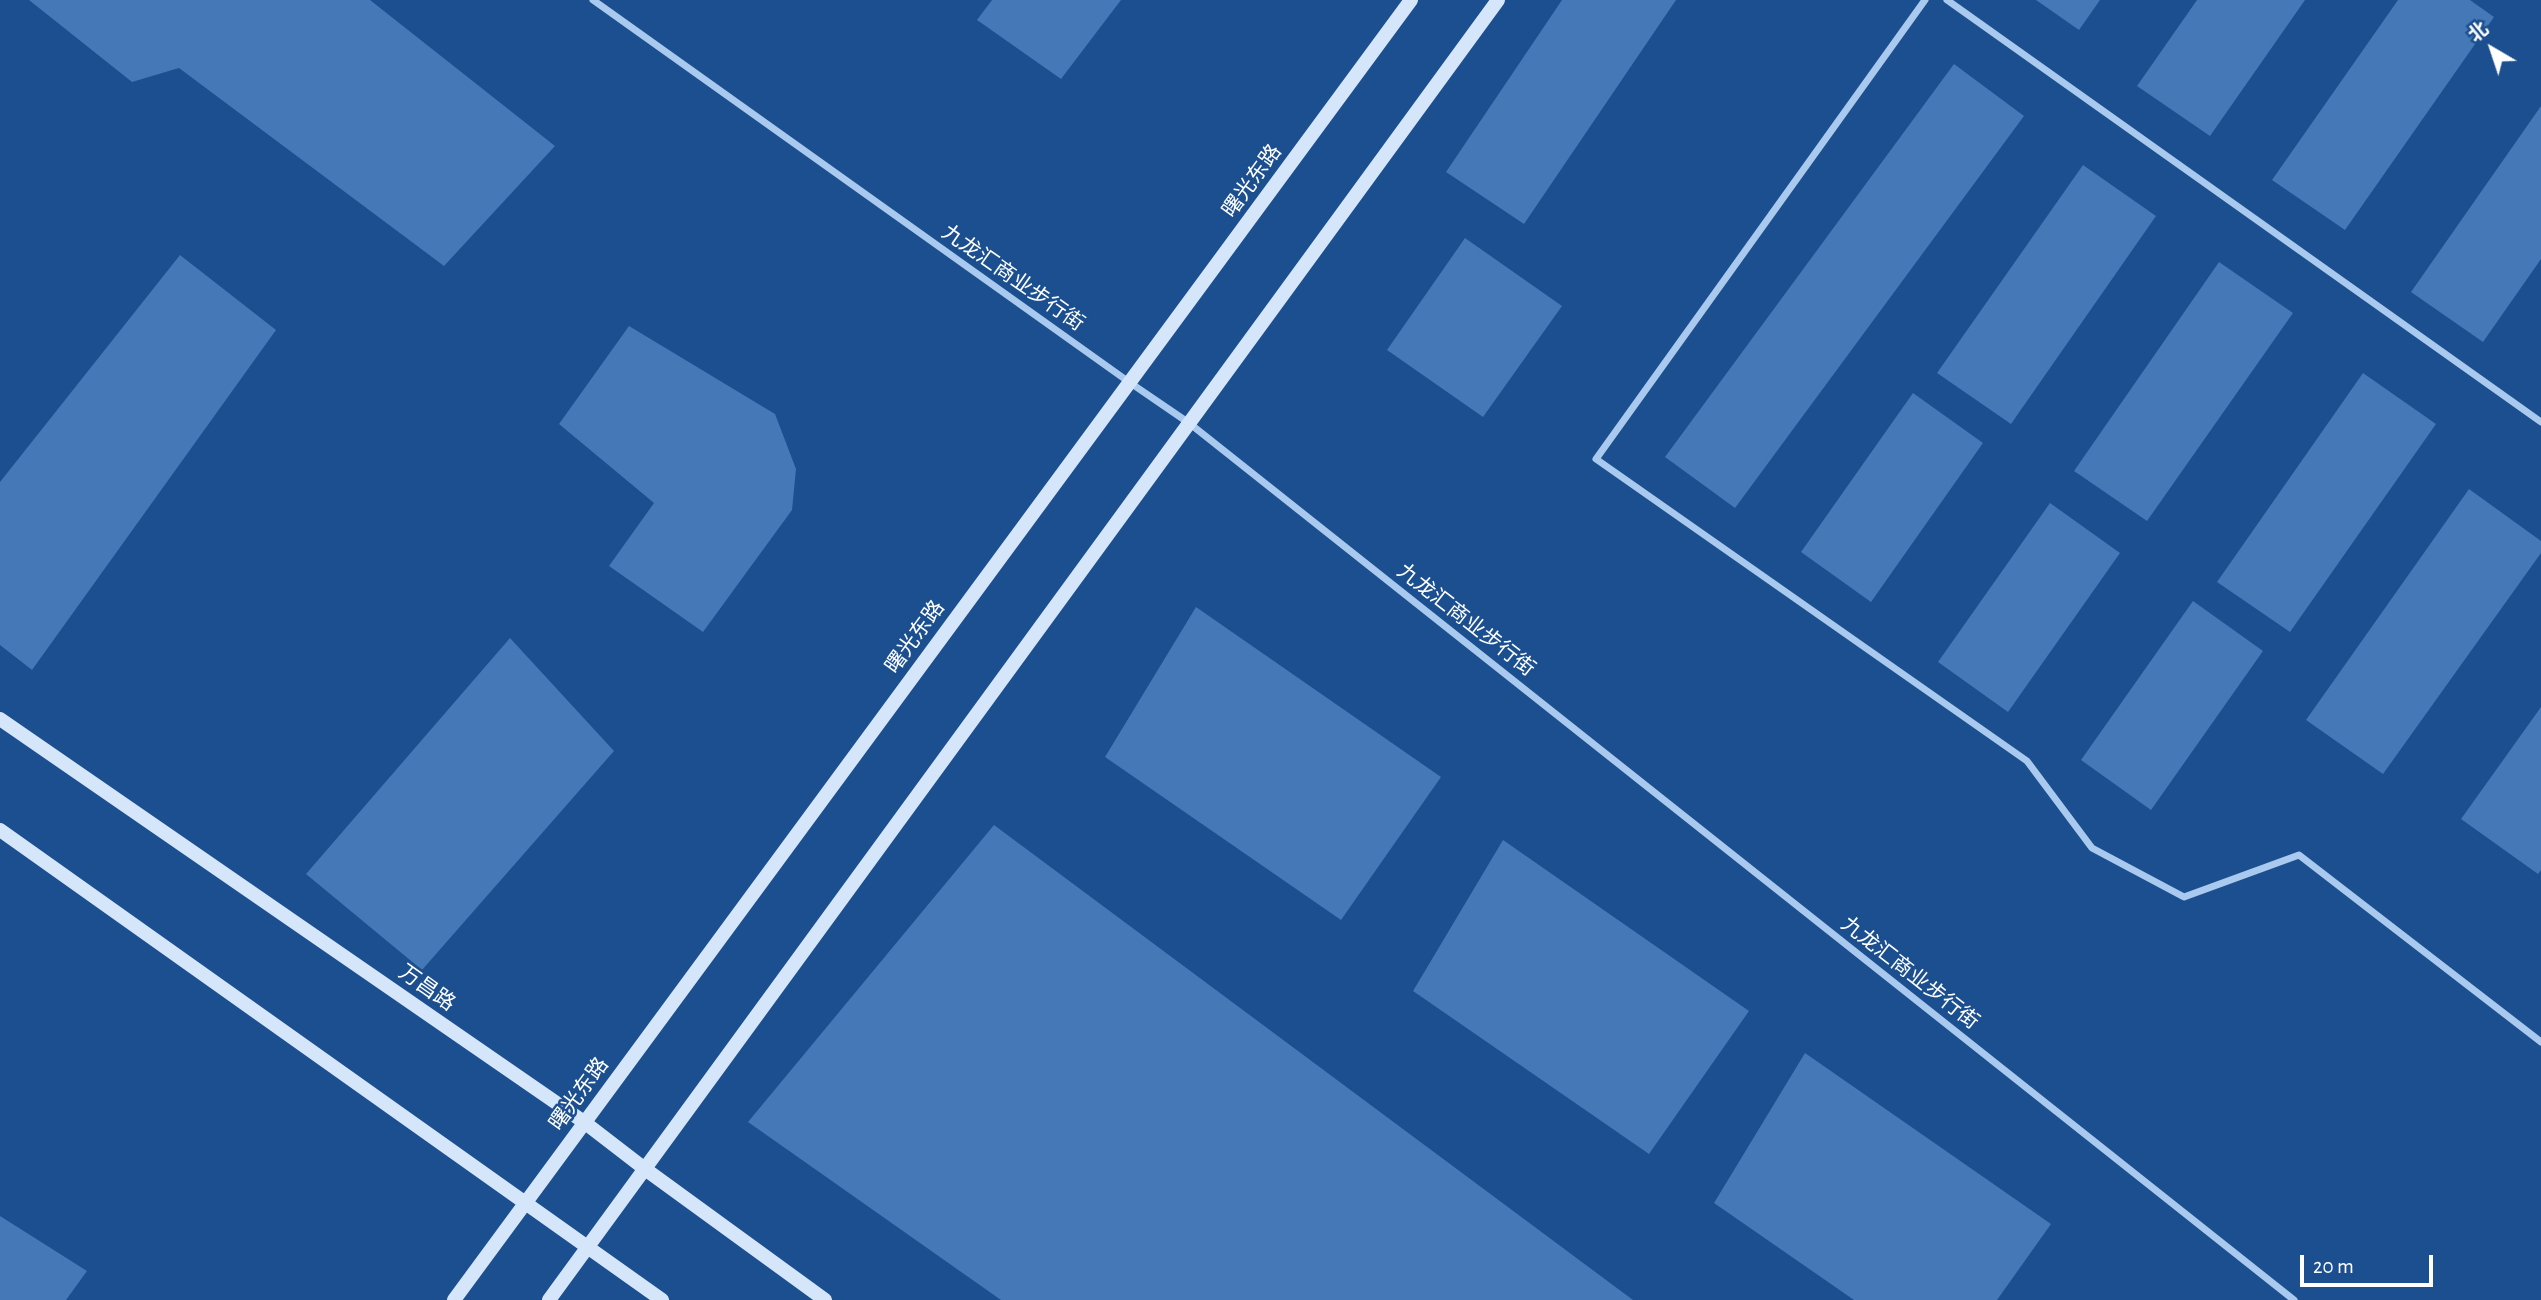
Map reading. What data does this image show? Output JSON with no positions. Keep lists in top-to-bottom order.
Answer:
{
  "streets": {
    "main road": ["曙光东路", "万昌路"],
    "street": ["九龙汇商业步行街"]
  },
  "crossings": [
    ["曙光东路", "九龙汇商业步行街"],
    ["曙光东路", "万昌路"]
  ],
  "scale_bar": "20 m",
  "north": "top left"
}
